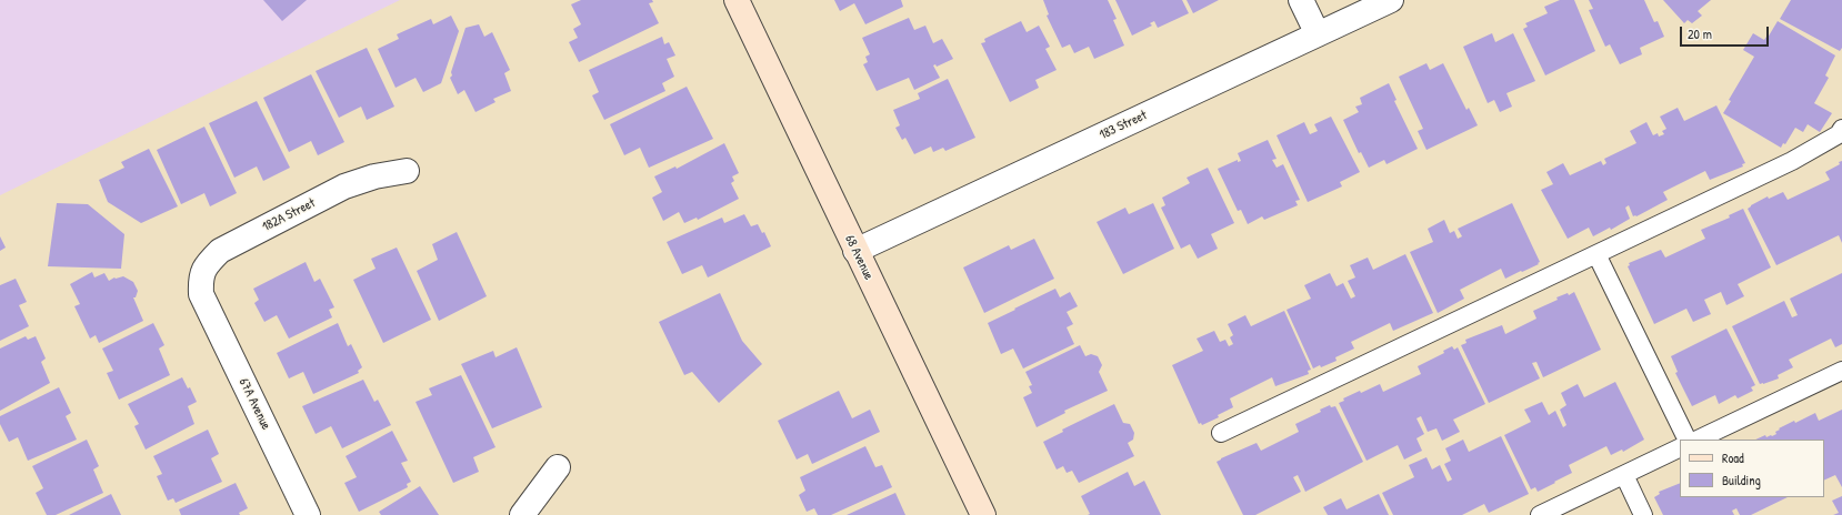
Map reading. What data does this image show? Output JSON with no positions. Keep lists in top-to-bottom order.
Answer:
{
  "streets": {
    "street": [
      "183 Street",
      "182A Street",
      "68 Avenue",
      "67A Avenue"
    ]
  },
  "crossings": [
    ["183 Street", "68 Avenue"],
    ["182A Street", "67A Avenue"]
  ],
  "legend": ["Road", "Building"],
  "scale_bar": "20 m"
}
